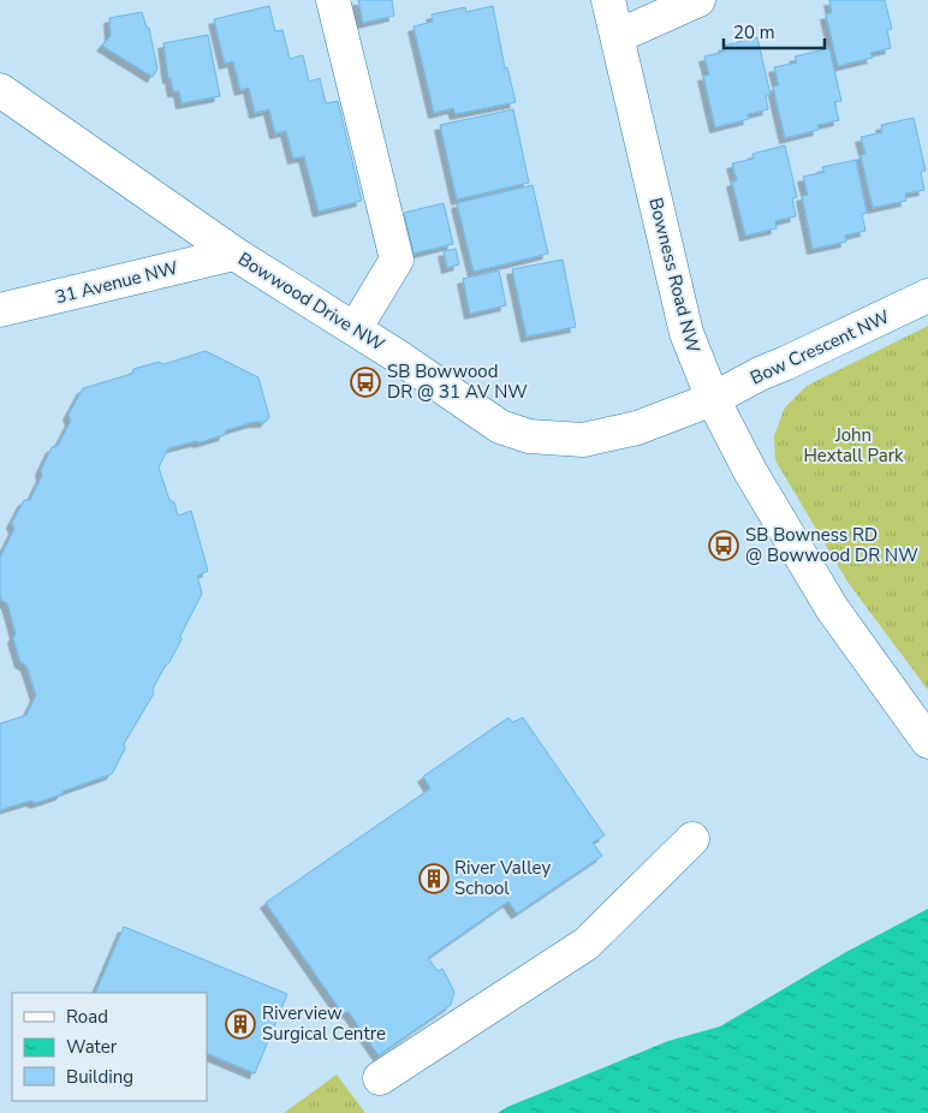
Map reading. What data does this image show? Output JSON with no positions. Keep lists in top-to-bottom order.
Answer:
{
  "streets": {
    "street": [
      "Bowness Road NW",
      "31 Avenue NW",
      "Bowwood Drive NW",
      "Bow Crescent NW"
    ]
  },
  "crossings": [
    ["Bowness Road NW", "Bowwood Drive NW"],
    ["Bowness Road NW", "Bow Crescent NW"],
    ["31 Avenue NW", "Bowwood Drive NW"],
    ["Bowwood Drive NW", "Bow Crescent NW"]
  ],
  "parks": ["John Hextall Park"],
  "places": {
    "bus stop": ["SB Bowwood DR @ 31 AV NW", "SB Bowness RD @ Bowwood DR NW"],
    "building": ["River Valley School", "Riverview Surgical Centre"]
  },
  "legend": ["Road", "Water", "Building"],
  "scale_bar": "20 m"
}
